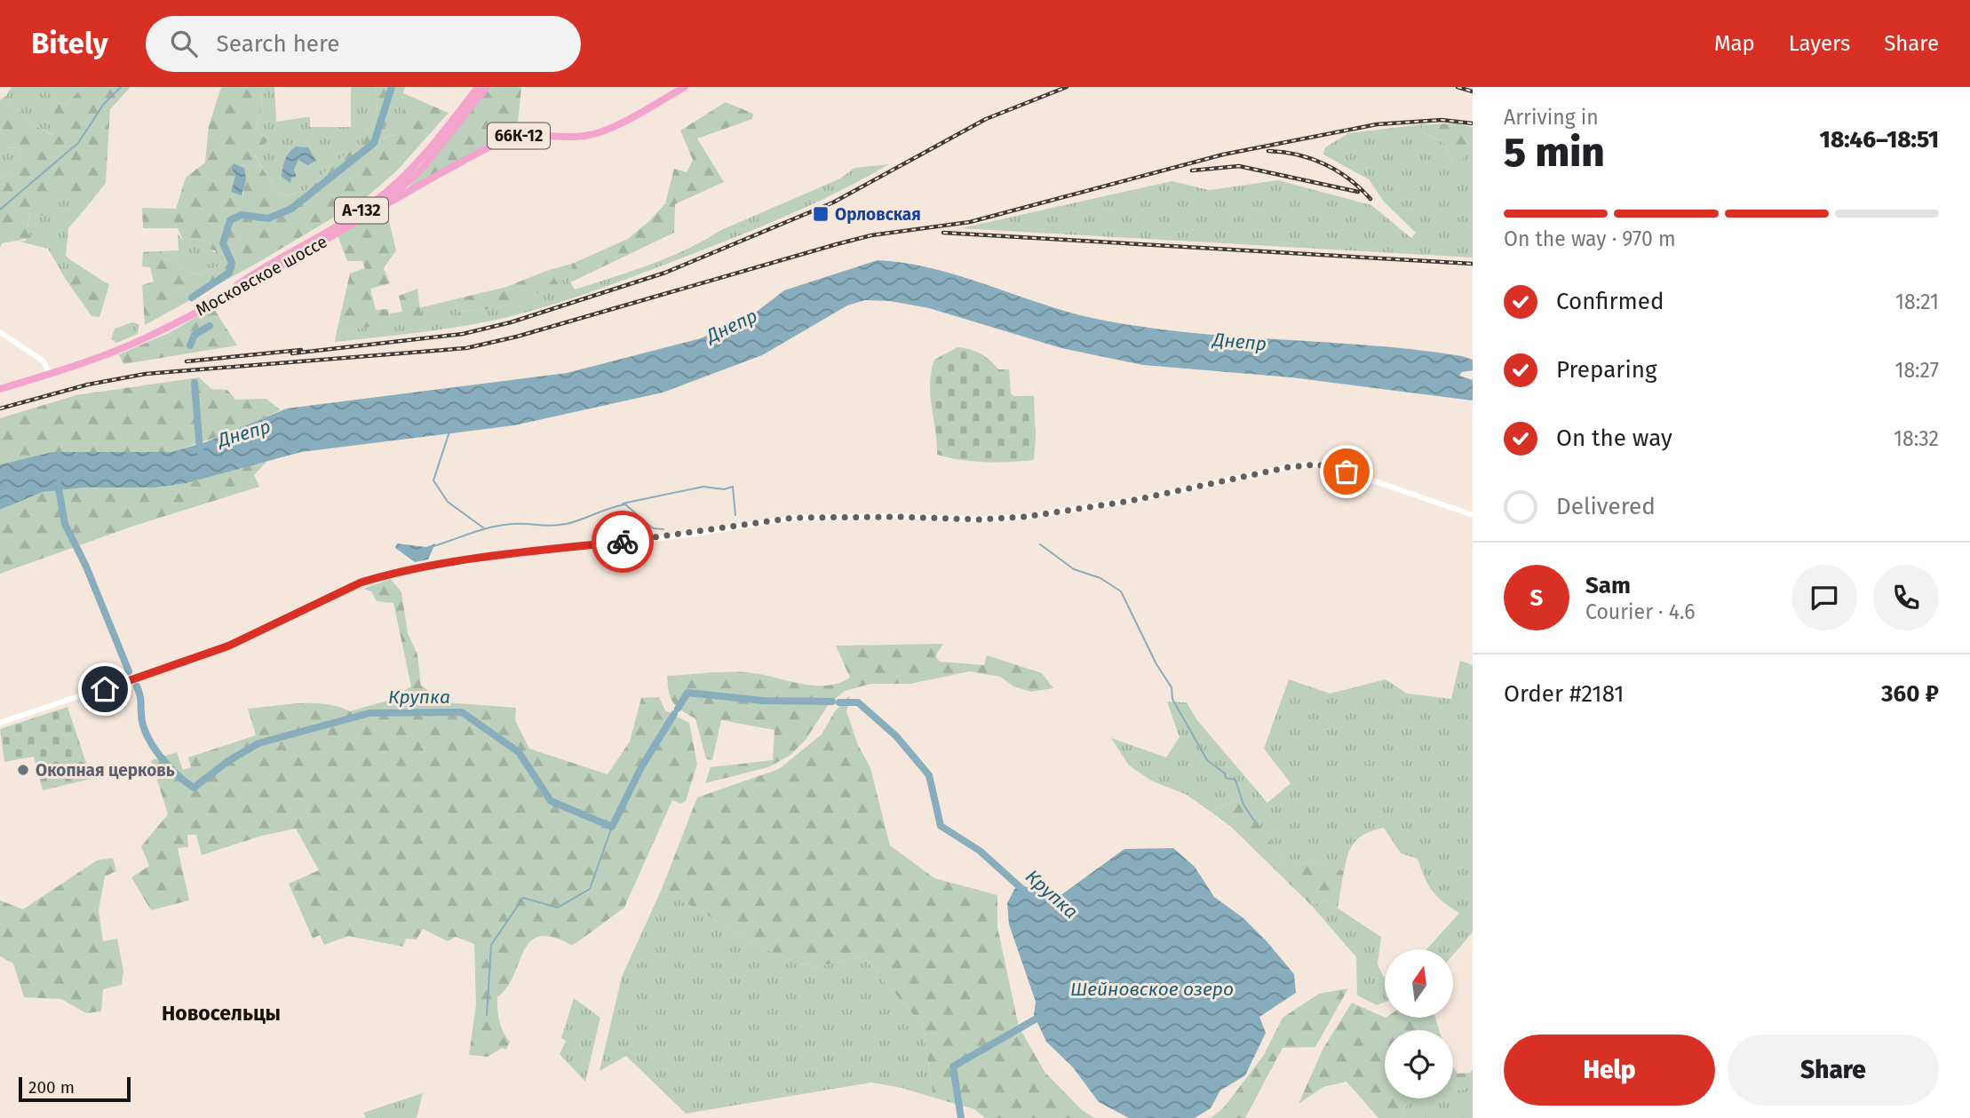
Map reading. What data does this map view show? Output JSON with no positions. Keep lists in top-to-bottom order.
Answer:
{
  "streets": {
    "main road": ["66К-12", "А-132", "Московское шоссе"]
  },
  "crossings": [
    ["А-132", "Московское шоссе"]
  ],
  "districts": ["Новосельцы"],
  "water": ["Днепр", "Крупка", "Шейновское озеро"],
  "places": {
    "transit": ["Орловская"],
    "other": ["Окопная церковь"]
  },
  "scale_bar": "200 m",
  "north": "top",
  "page": {
    "header": "Bitely",
    "search": "Search here",
    "nav": ["Map", "Layers", "Share"],
    "heading": ["5 min", "Arriving in", "18:46–18:51"],
    "panel": [
      "Sam",
      "Courier · 4.6",
      "Order #2181",
      "360 ₽"
    ],
    "bar": "On the way · 970 m",
    "list": [
      ["Confirmed", "18:21"],
      ["Preparing", "18:27"],
      ["On the way", "18:32"],
      "Delivered"
    ],
    "round": "S",
    "buttons": ["Help", "Share"],
    "scale": "200 m"
  }
}
